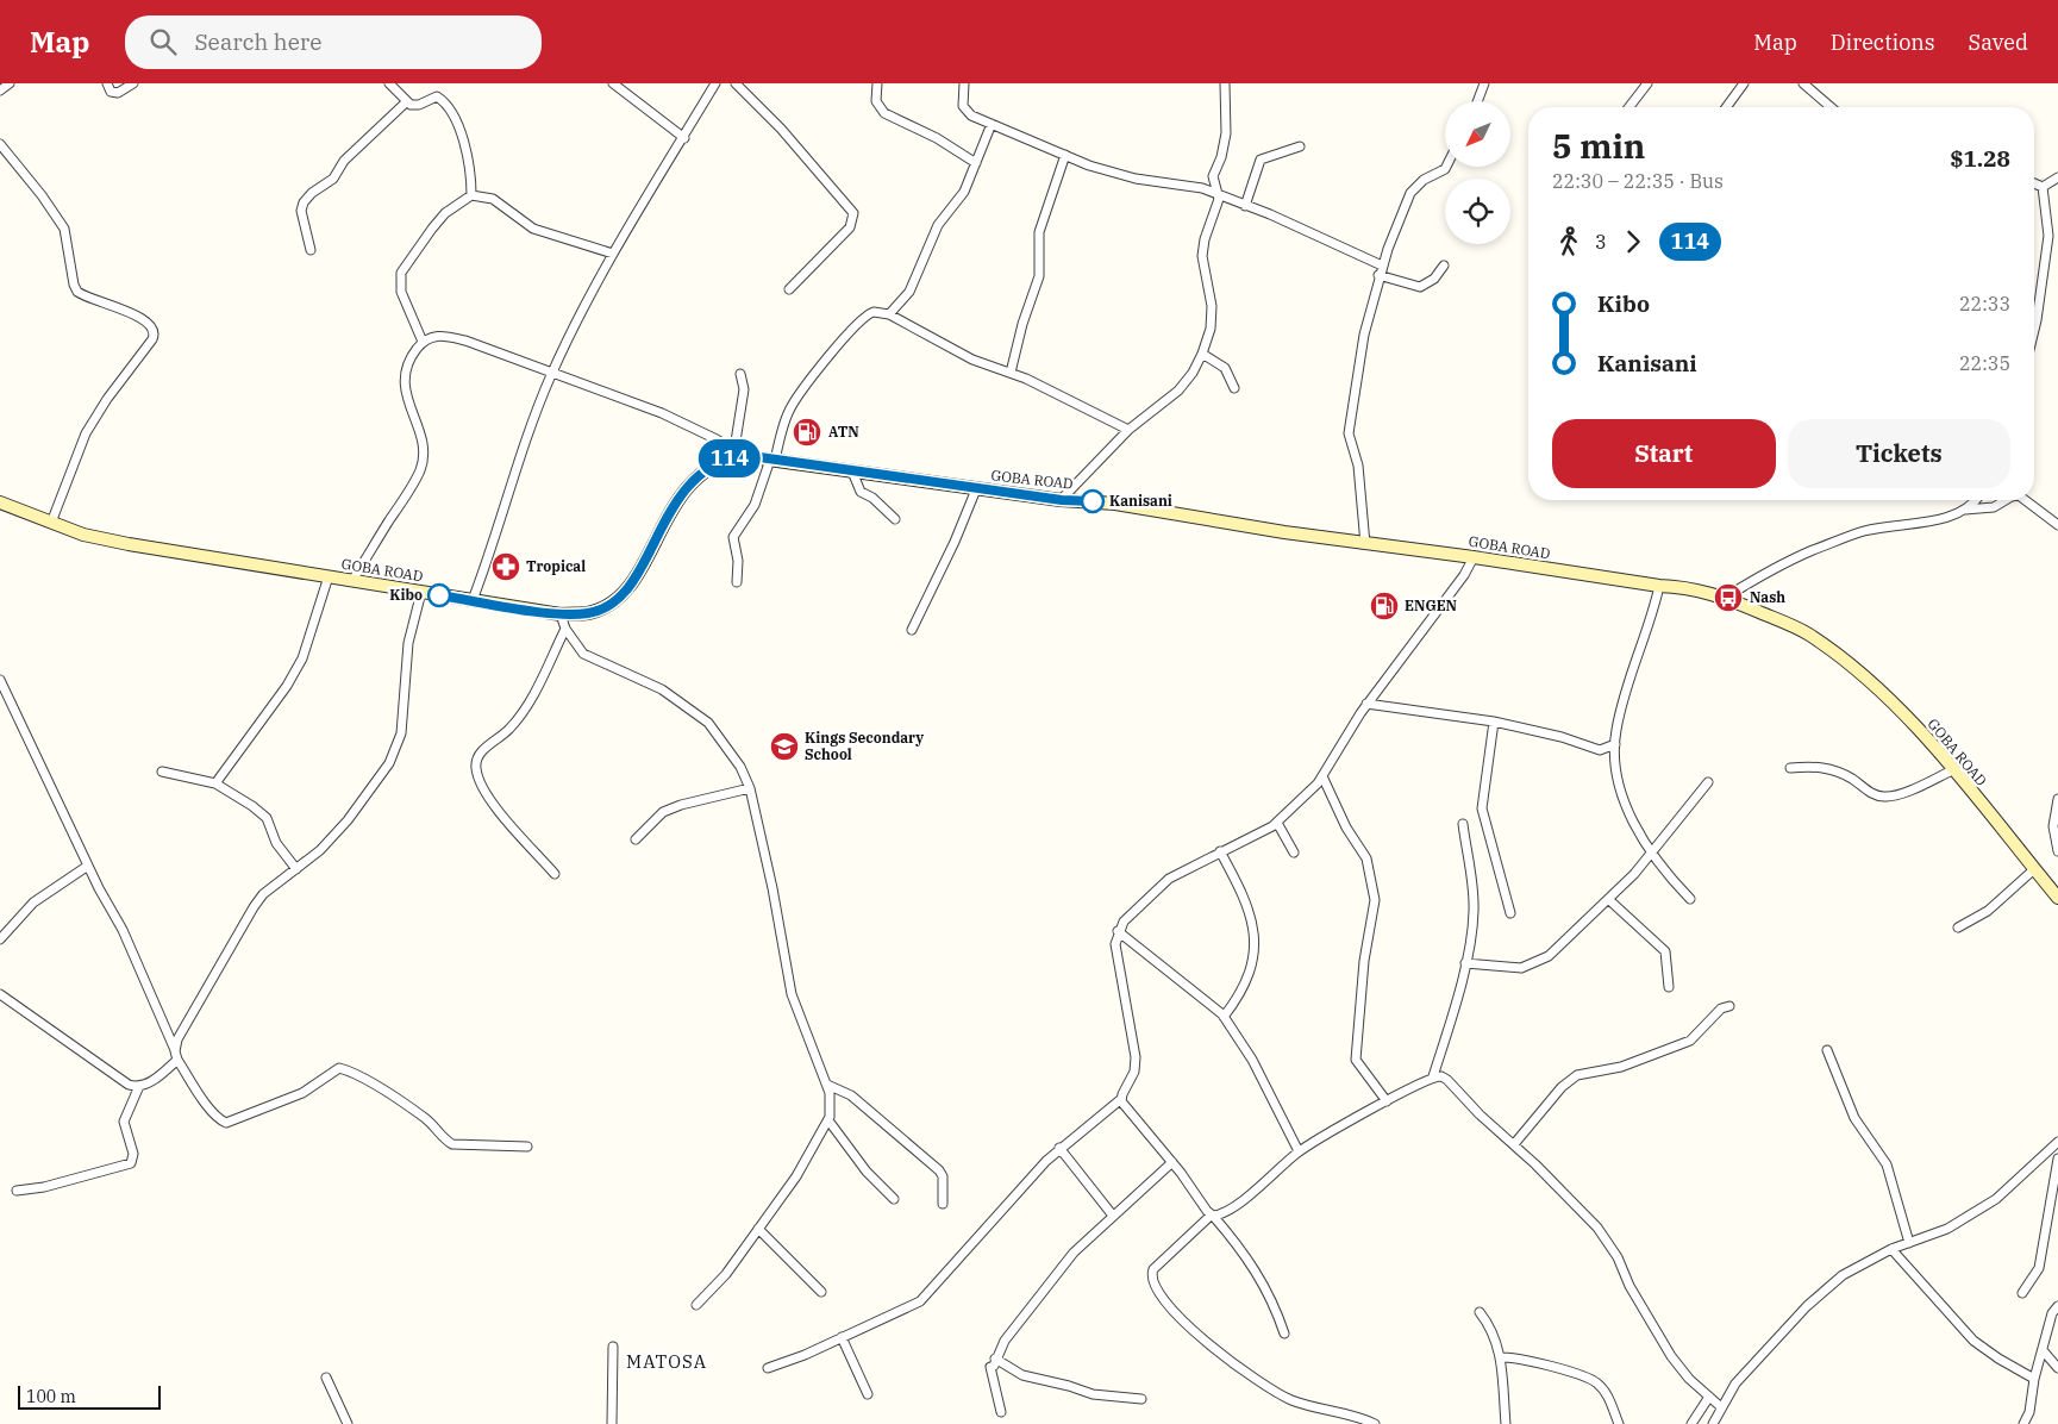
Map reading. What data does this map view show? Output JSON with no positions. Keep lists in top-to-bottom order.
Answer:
{
  "streets": {
    "main road": ["GOBA ROAD"]
  },
  "districts": ["MATOSA"],
  "places": {
    "fuel station": ["ATN", "ENGEN"],
    "other": ["Kanisani", "Kibo"],
    "pharmacy": ["Tropical"],
    "bus stop": ["Nash"],
    "school or university": ["Kings Secondary School"]
  },
  "lines": ["bus line 114"],
  "scale_bar": "100 m",
  "north": "bottom left",
  "page": {
    "header": "Map",
    "search": "Search here",
    "nav": ["Map", "Directions", "Saved"],
    "on_map": "114",
    "heading": ["5 min", "22:30 – 22:35 · Bus", "$1.28"],
    "legs": ["3", "114"],
    "list": [
      {
        "name": "Kibo",
        "value": "22:33"
      },
      {
        "name": "Kanisani",
        "value": "22:35"
      }
    ],
    "buttons": ["Start", "Tickets"],
    "scale": "100 m"
  }
}
